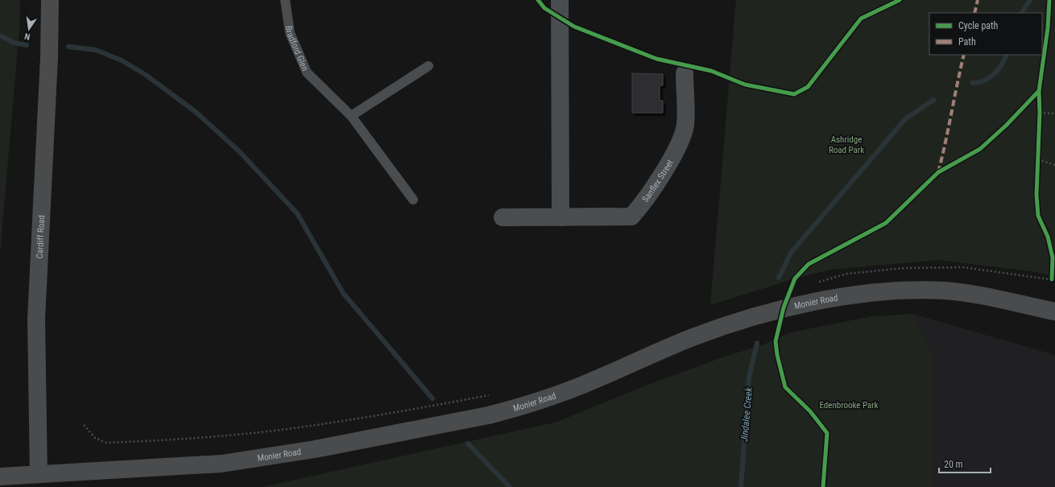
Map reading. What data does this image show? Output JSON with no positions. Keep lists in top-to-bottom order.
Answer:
{
  "streets": {
    "main road": ["Cardiff Road", "Monier Road"],
    "street": ["Sanflex Street"],
    "lane": ["Bradford Glen"]
  },
  "crossings": [
    ["Cardiff Road", "Monier Road"]
  ],
  "water": ["Jindalee Creek"],
  "parks": ["Ashridge Road Park", "Edenbrooke Park"],
  "legend": ["Cycle path", "Path"],
  "scale_bar": "20 m",
  "north": "bottom"
}
